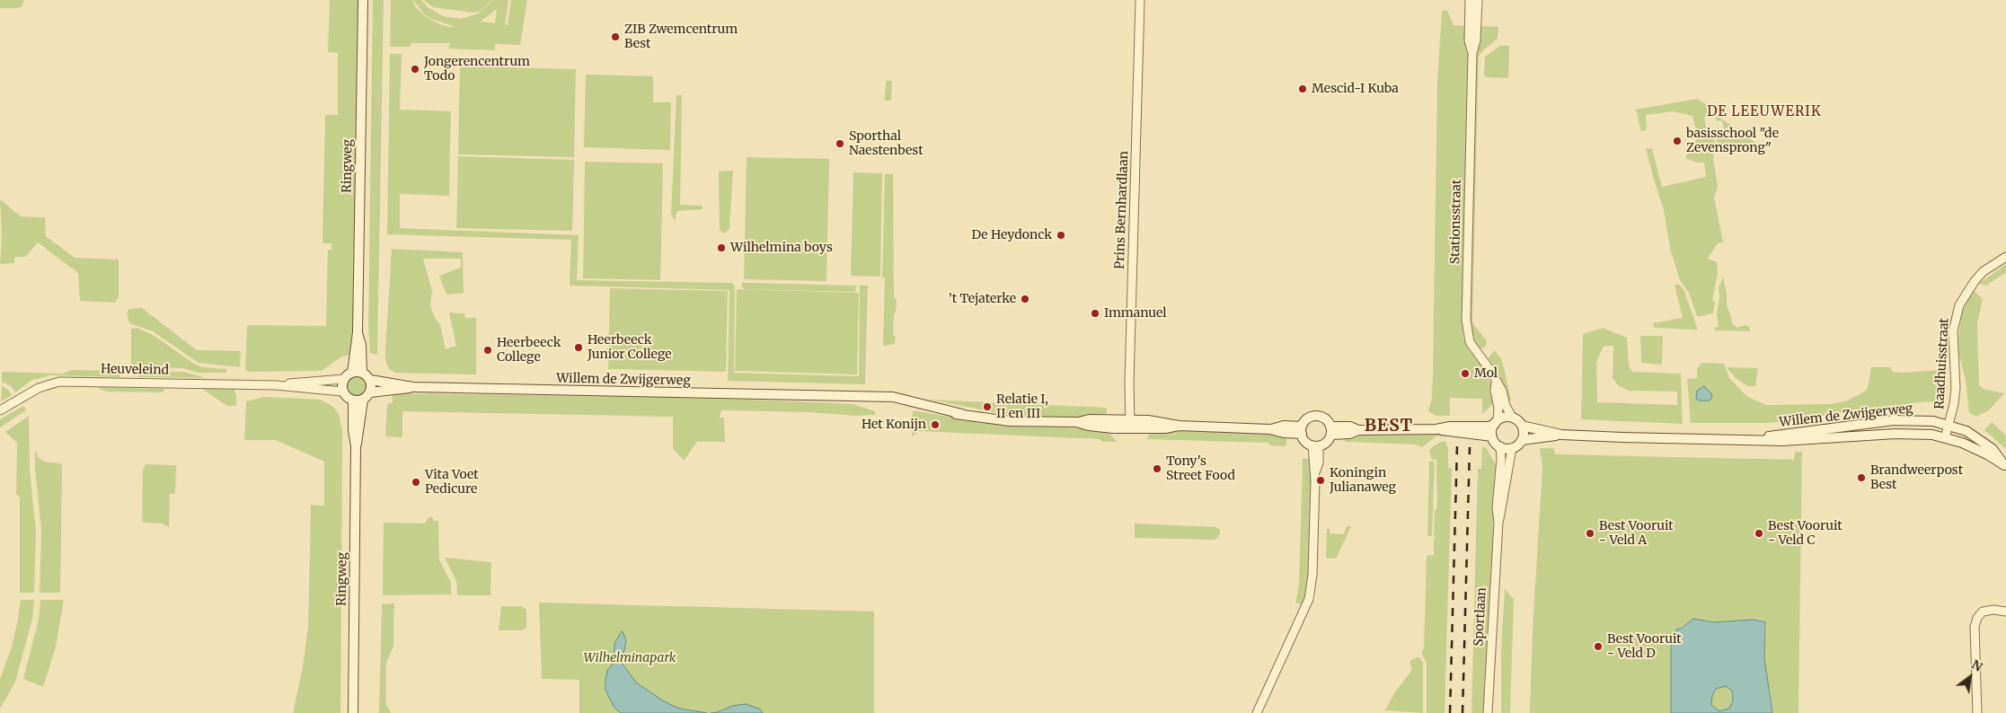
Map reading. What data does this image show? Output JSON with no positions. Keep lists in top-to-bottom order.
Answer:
{
  "streets": {
    "main road": ["Ringweg", "Willem de Zwijgerweg"],
    "street": [
      "Prins Bernhardlaan",
      "Stationsstraat",
      "Raadhuisstraat",
      "Heuveleind",
      "Sportlaan"
    ]
  },
  "crossings": [
    ["Ringweg", "Heuveleind"],
    ["Ringweg", "Willem de Zwijgerweg"],
    ["Prins Bernhardlaan", "Willem de Zwijgerweg"],
    ["Stationsstraat", "Willem de Zwijgerweg"],
    ["Stationsstraat", "Sportlaan"],
    ["Raadhuisstraat", "Willem de Zwijgerweg"],
    ["Heuveleind", "Willem de Zwijgerweg"],
    ["Willem de Zwijgerweg", "Sportlaan"]
  ],
  "districts": ["DE LEEUWERIK", "BEST"],
  "parks": ["Wilhelminapark"],
  "places": [
    "ZIB Zwemcentrum Best",
    "Jongerencentrum Todo",
    "Mescid-I Kuba",
    "basisschool \"de Zevensprong\"",
    "Sporthal Naestenbest",
    "De Heydonck",
    "Wilhelmina boys",
    "’t Tejaterke",
    "Immanuel",
    "Heerbeeck Junior College",
    "Heerbeeck College",
    "Mol",
    "Relatie I, II en III",
    "Het Konijn",
    "Tony's Street Food",
    "Brandweerpost Best",
    "Koningin Julianaweg",
    "Vita Voet Pedicure",
    "Best Vooruit - Veld A",
    "Best Vooruit - Veld C",
    "Best Vooruit - Veld D"
  ],
  "north": "top right"
}
